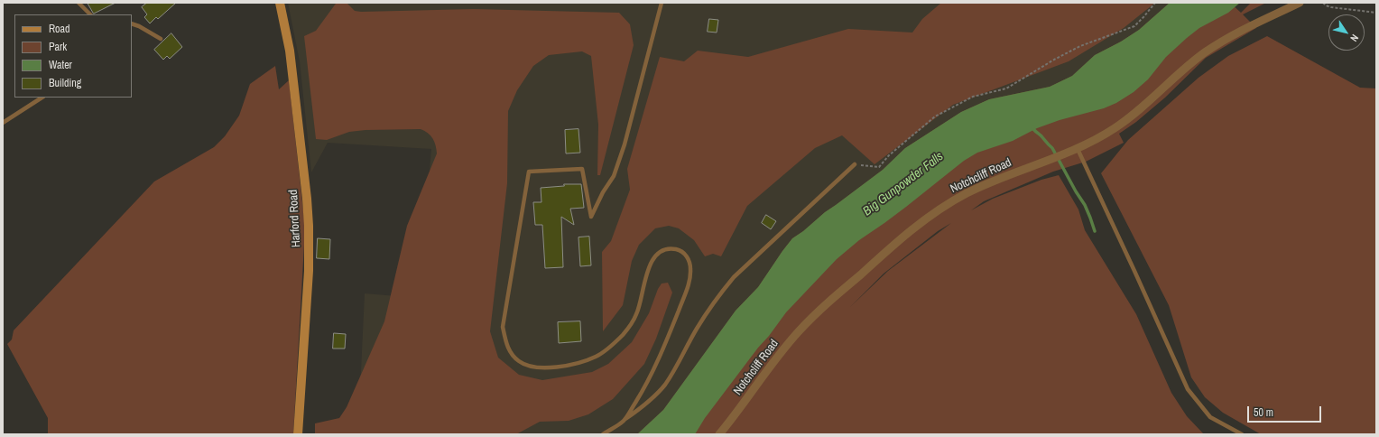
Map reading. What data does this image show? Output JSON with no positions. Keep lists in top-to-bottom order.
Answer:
{
  "streets": {
    "main road": ["Harford Road"],
    "street": ["Notchcliff Road"]
  },
  "water": ["Big Gunpowder Falls"],
  "legend": [
    "Road",
    "Park",
    "Water",
    "Building"
  ],
  "scale_bar": "50 m",
  "north": "bottom right"
}
